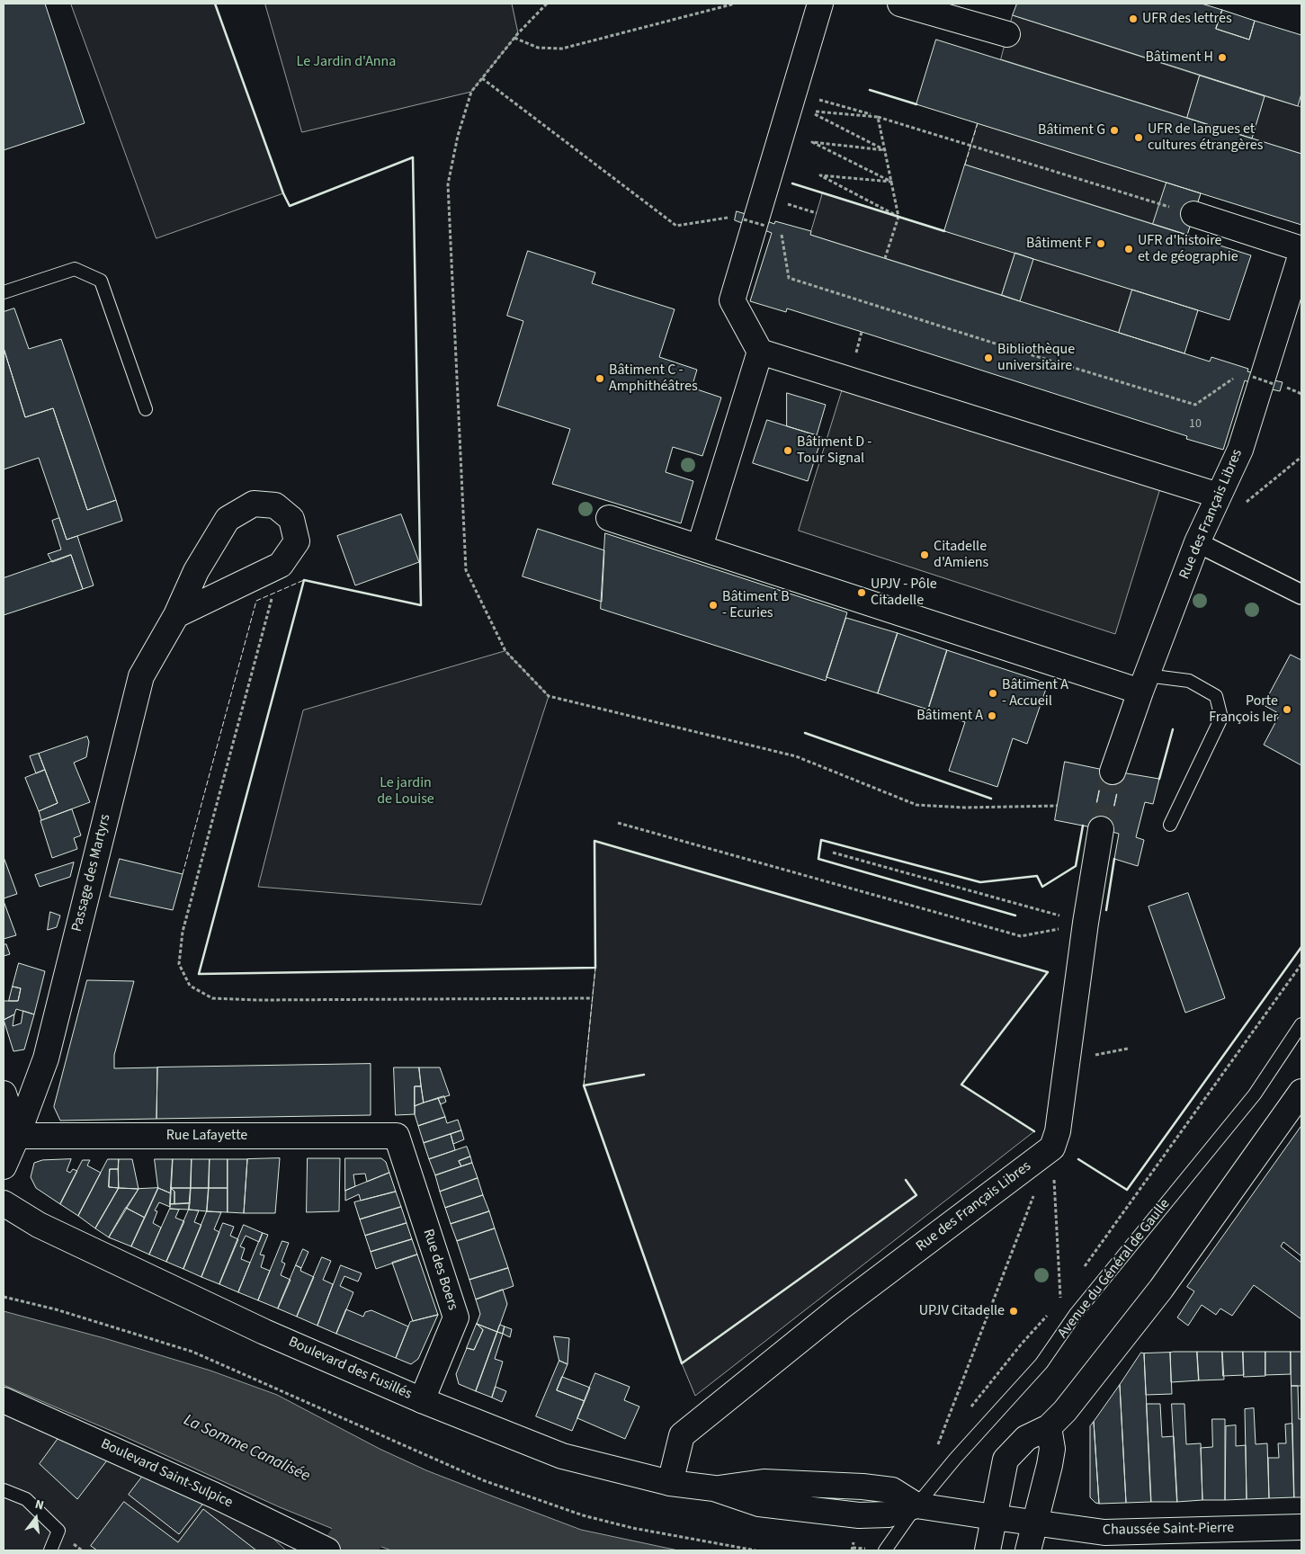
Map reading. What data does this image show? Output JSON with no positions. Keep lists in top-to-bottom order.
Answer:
{
  "streets": {
    "street": [
      "Rue des Français Libres",
      "Passage des Martyrs",
      "Rue Lafayette",
      "Rue des Boers",
      "Boulevard des Fusillés",
      "Boulevard Saint-Sulpice",
      "Chaussée Saint-Pierre"
    ],
    "lane": ["Avenue du Général de Gaulle"]
  },
  "crossings": [
    ["Rue des Français Libres", "Boulevard des Fusillés"],
    ["Passage des Martyrs", "Rue Lafayette"],
    ["Rue Lafayette", "Rue des Boers"],
    ["Avenue du Général de Gaulle", "Boulevard des Fusillés"],
    ["Avenue du Général de Gaulle", "Chaussée Saint-Pierre"],
    ["Rue des Boers", "Boulevard des Fusillés"],
    ["Boulevard des Fusillés", "Chaussée Saint-Pierre"]
  ],
  "water": ["La Somme Canalisée"],
  "parks": ["Le Jardin d'Anna", "Le jardin de Louise"],
  "places": [
    "UFR des lettres",
    "Bâtiment H",
    "Bâtiment G",
    "UFR de langues et cultures étrangères",
    "Bâtiment F",
    "UFR d'histoire et de géographie",
    "Bibliothèque universitaire",
    "Bâtiment C - Amphithéâtres",
    "Bâtiment D - Tour Signal",
    "Citadelle d'Amiens",
    "UPJV - Pôle Citadelle",
    "Bâtiment B - Ecuries",
    "Bâtiment A - Accueil",
    "Porte François Ier",
    "Bâtiment A",
    "UPJV Citadelle"
  ],
  "house_numbers": ["10"],
  "north": "top"
}
